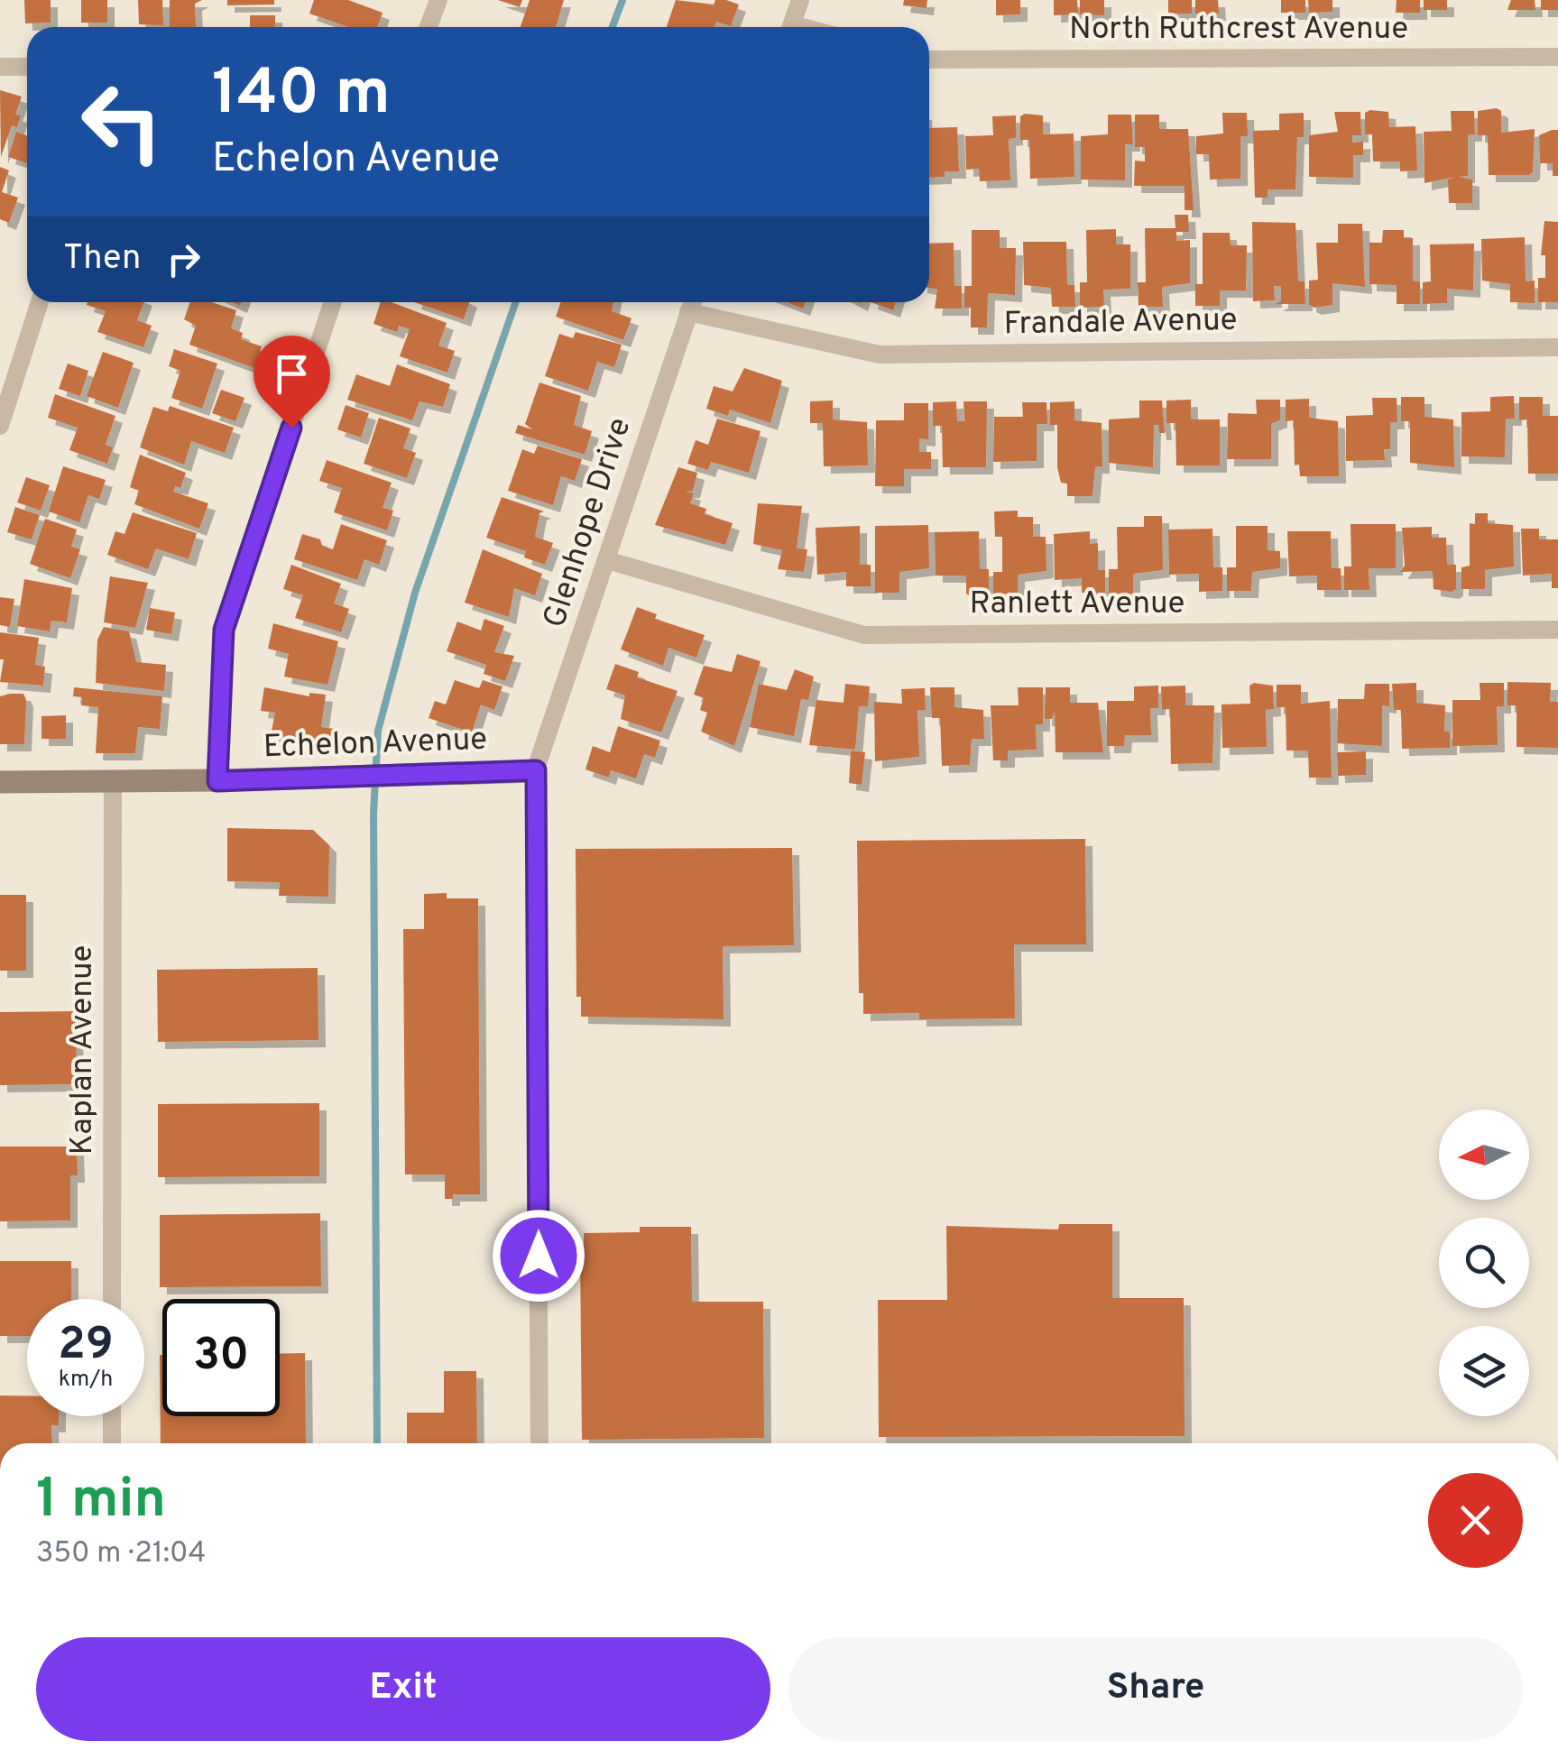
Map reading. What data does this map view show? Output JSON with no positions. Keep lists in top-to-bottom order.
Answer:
{
  "streets": {
    "street": [
      "North Ruthcrest Avenue",
      "Frandale Avenue",
      "Glenhope Drive",
      "Ranlett Avenue",
      "Echelon Avenue",
      "Kaplan Avenue"
    ]
  },
  "crossings": [
    ["Frandale Avenue", "Glenhope Drive"],
    ["Glenhope Drive", "Ranlett Avenue"],
    ["Glenhope Drive", "Echelon Avenue"],
    ["Echelon Avenue", "Kaplan Avenue"]
  ],
  "north": "left",
  "page": {
    "turn": ["140 m", "Echelon Avenue"],
    "then": "Then",
    "speed": "29 km/h",
    "limit": "30",
    "heading": ["1 min", "350 m · 21:04"],
    "buttons": ["Exit", "Share"]
  }
}
